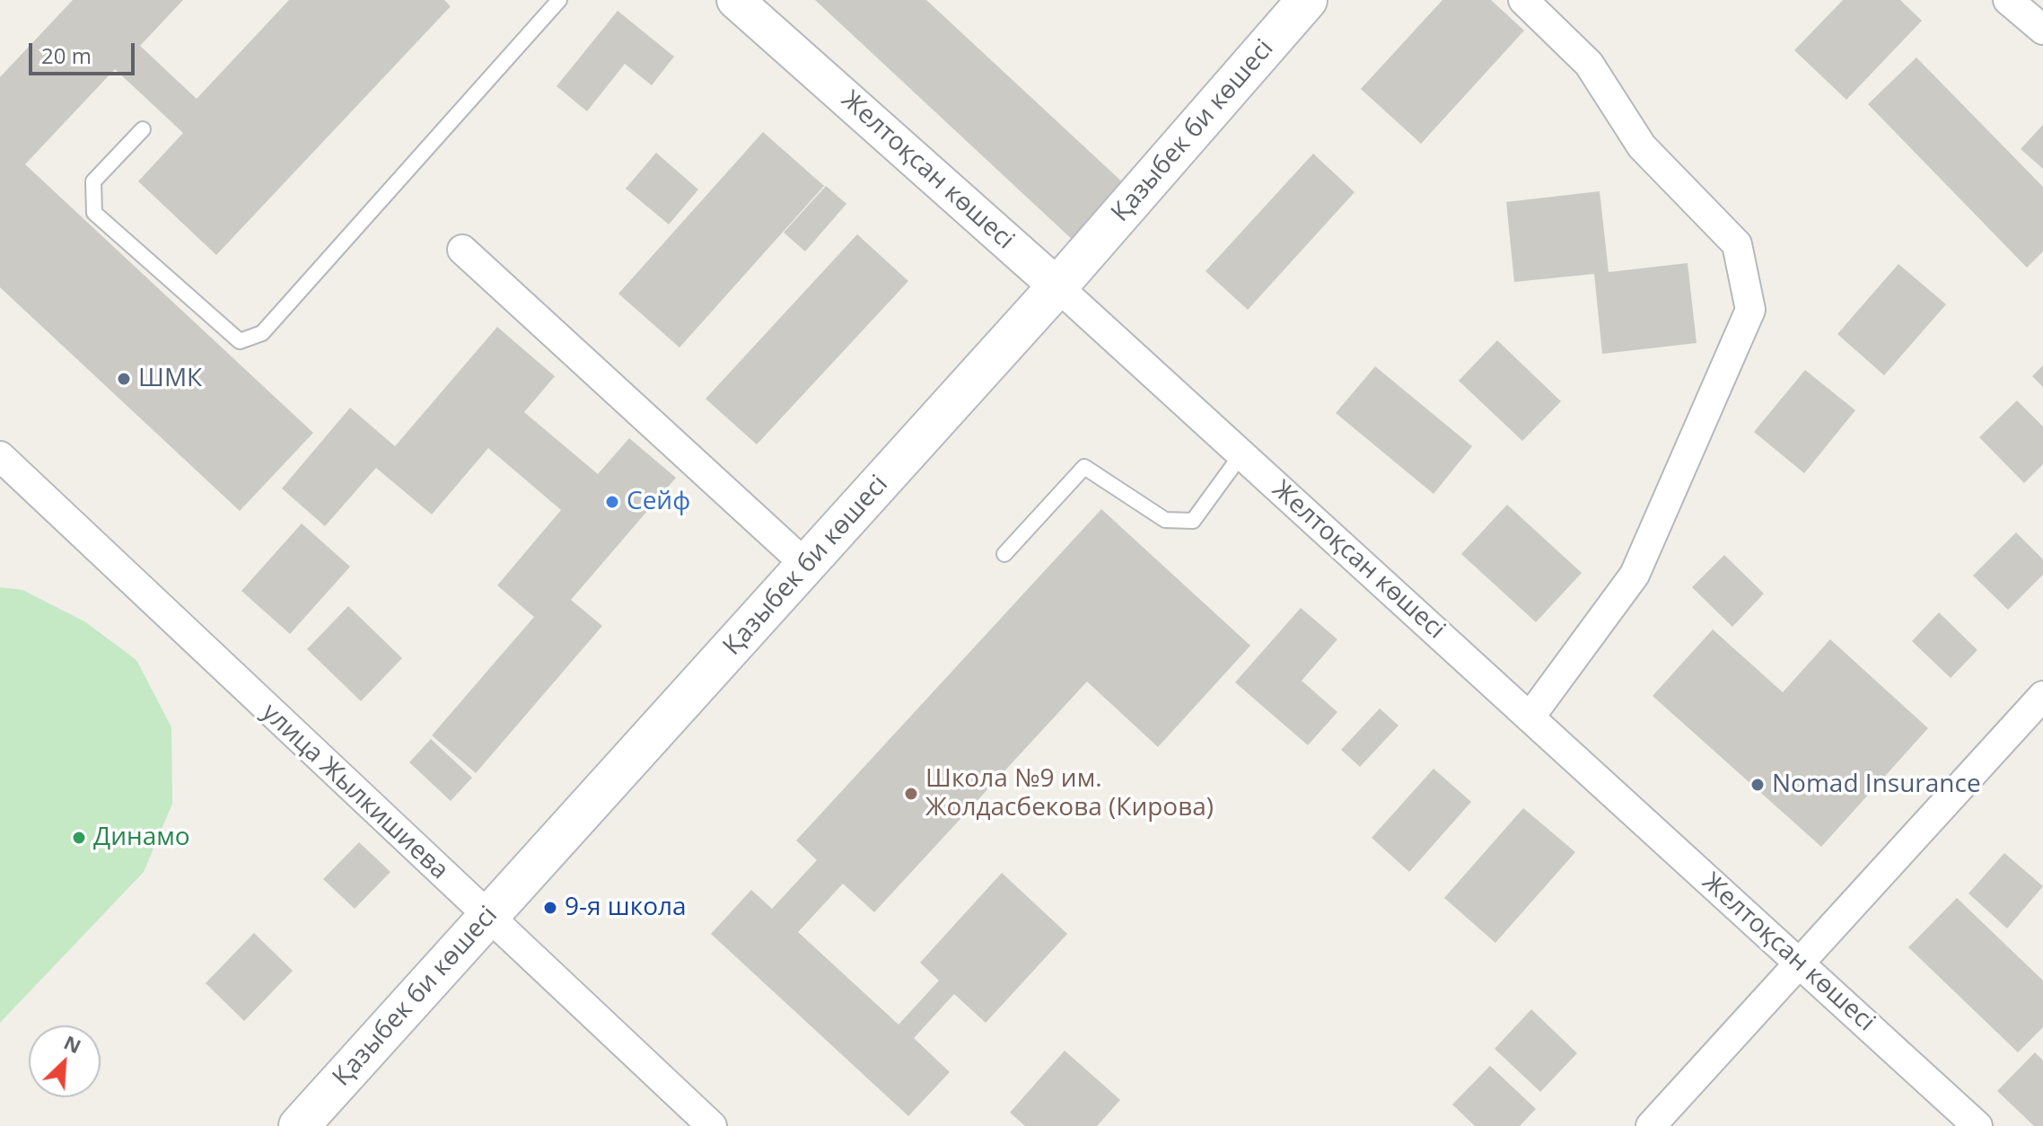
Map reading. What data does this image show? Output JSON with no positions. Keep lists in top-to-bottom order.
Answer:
{
  "streets": {
    "main road": ["Қазыбек би көшесі"],
    "street": ["Желтоқсан көшесі", "улица Жылкишиева"]
  },
  "crossings": [
    ["Қазыбек би көшесі", "Желтоқсан көшесі"],
    ["Қазыбек би көшесі", "улица Жылкишиева"]
  ],
  "places": [
    "ШМК",
    "Сейф",
    "Nomad Insurance",
    "Школа №9 им. Жолдасбекова (Кирова)",
    "Динамо",
    "9-я школа"
  ],
  "scale_bar": "20 m",
  "north": "top right"
}
